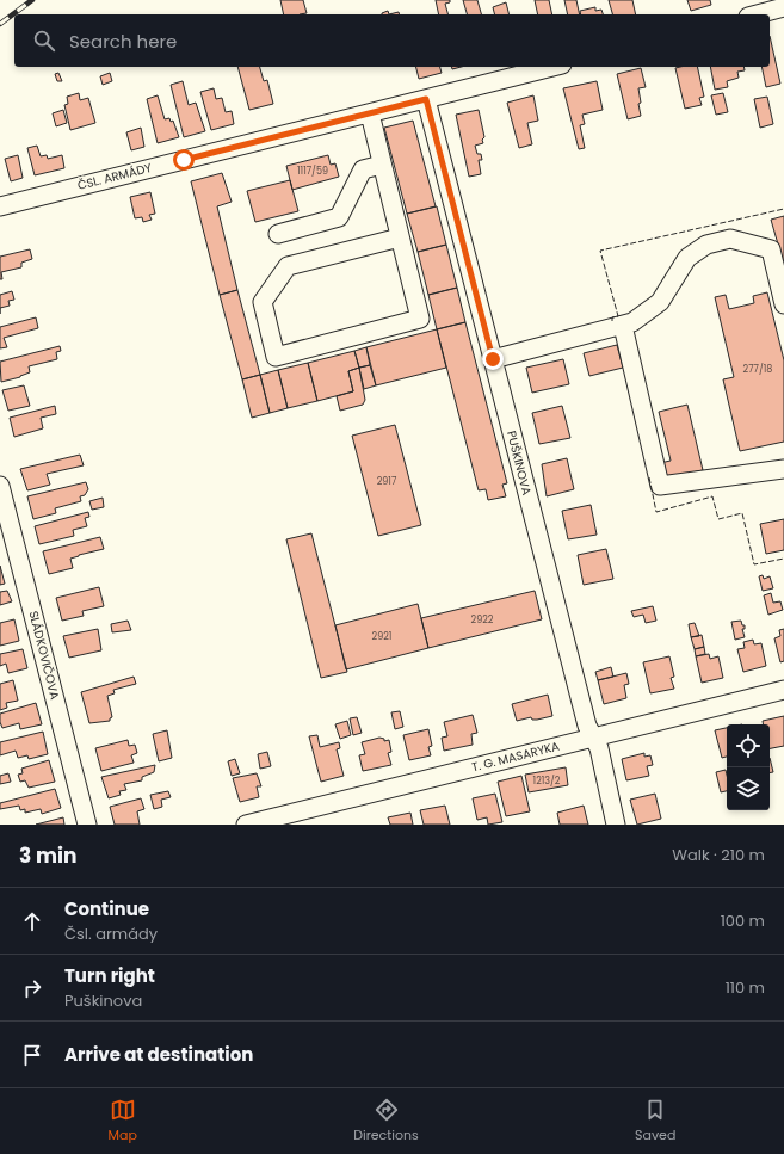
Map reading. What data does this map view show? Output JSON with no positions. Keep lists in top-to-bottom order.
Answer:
{
  "streets": {
    "street": [
      "ČSL. ARMÁDY",
      "PUŠKINOVA",
      "SLÁDKOVIČOVA",
      "T. G. MASARYKA"
    ]
  },
  "crossings": [
    ["ČSL. ARMÁDY", "PUŠKINOVA"],
    ["PUŠKINOVA", "T. G. MASARYKA"]
  ],
  "house_numbers": [
    "1117/59",
    "277/18",
    "2917",
    "2922",
    "2921",
    "1213/2"
  ],
  "page": {
    "search": "Search here",
    "heading": ["3 min", "Walk · 210 m"],
    "list": [
      ["Continue", "Čsl. armády", "100 m"],
      ["Turn right", "Puškinova", "110 m"],
      "Arrive at destination"
    ],
    "nav": ["Map", "Directions", "Saved"]
  }
}
